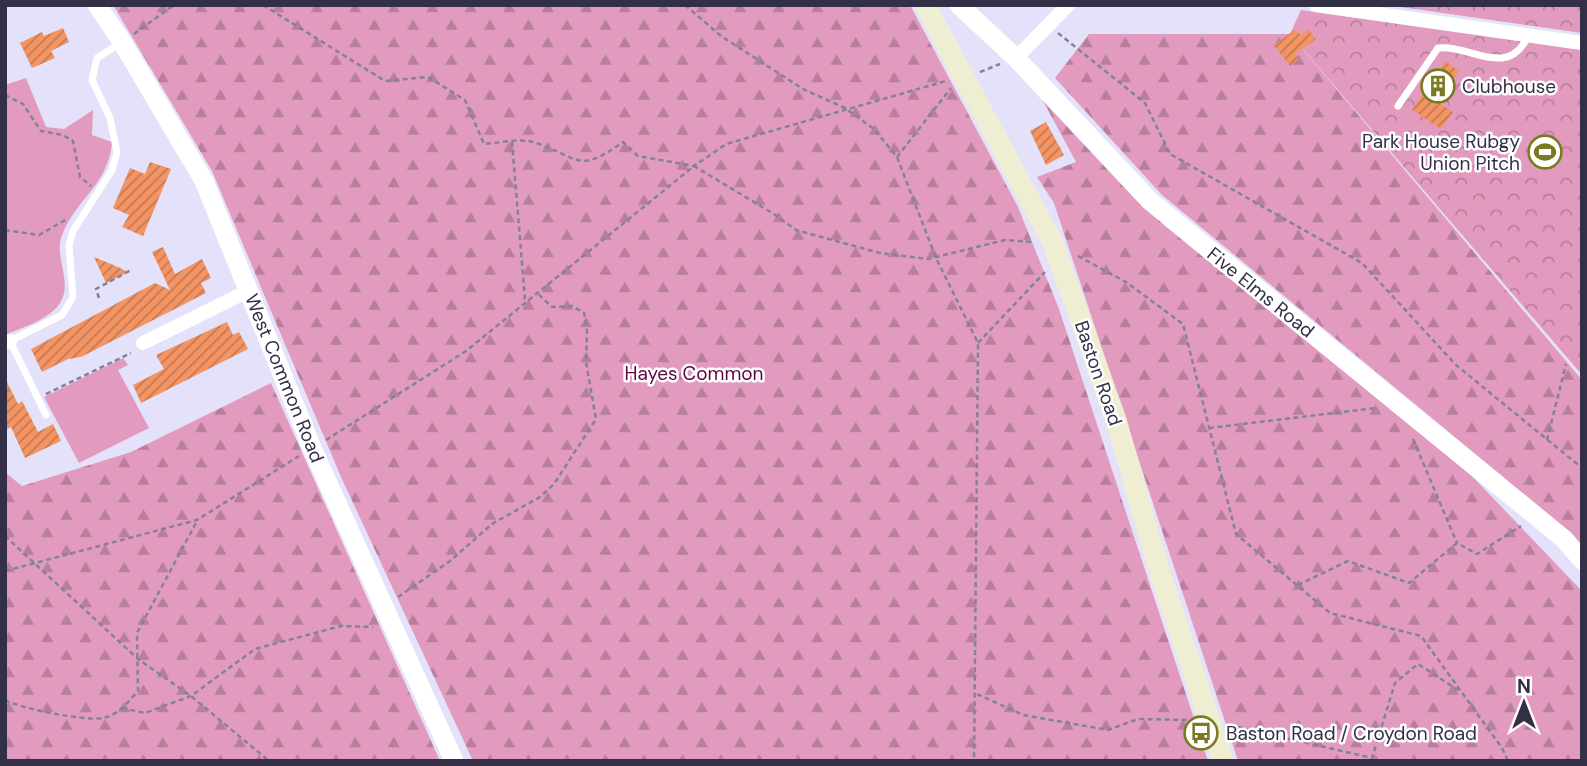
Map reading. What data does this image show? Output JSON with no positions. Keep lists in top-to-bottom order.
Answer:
{
  "streets": {
    "main road": ["Baston Road"],
    "street": ["Five Elms Road", "West Common Road"]
  },
  "parks": ["Hayes Common"],
  "places": {
    "building": ["Clubhouse"],
    "sports": ["Park House Rubgy Union Pitch"],
    "bus stop": ["Baston Road / Croydon Road"]
  },
  "north": "top"
}
